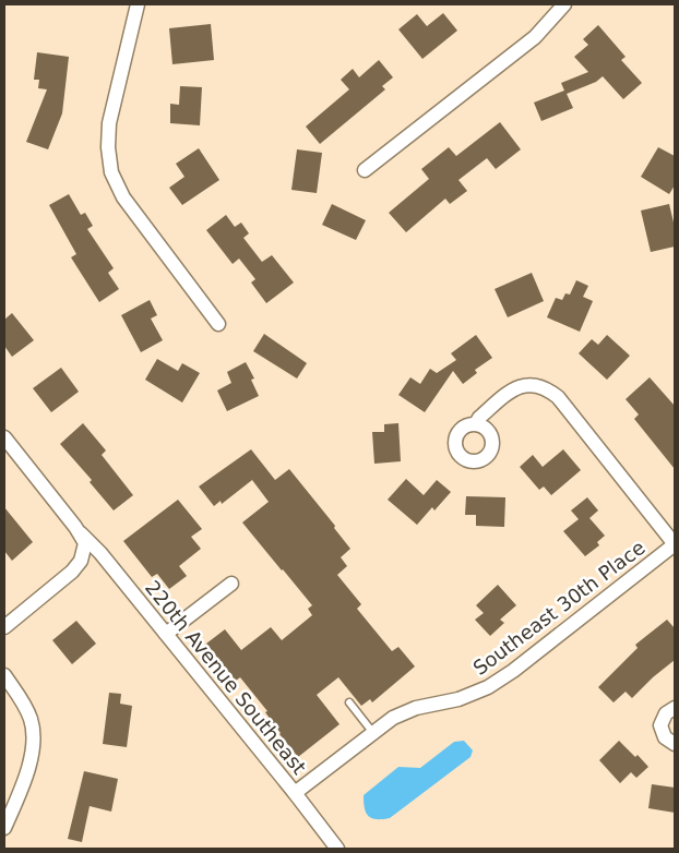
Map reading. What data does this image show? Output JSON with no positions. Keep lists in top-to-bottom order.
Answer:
{
  "streets": {
    "street": ["Southeast 30th Place", "220th Avenue Southeast"]
  },
  "crossings": [
    ["Southeast 30th Place", "220th Avenue Southeast"]
  ]
}
